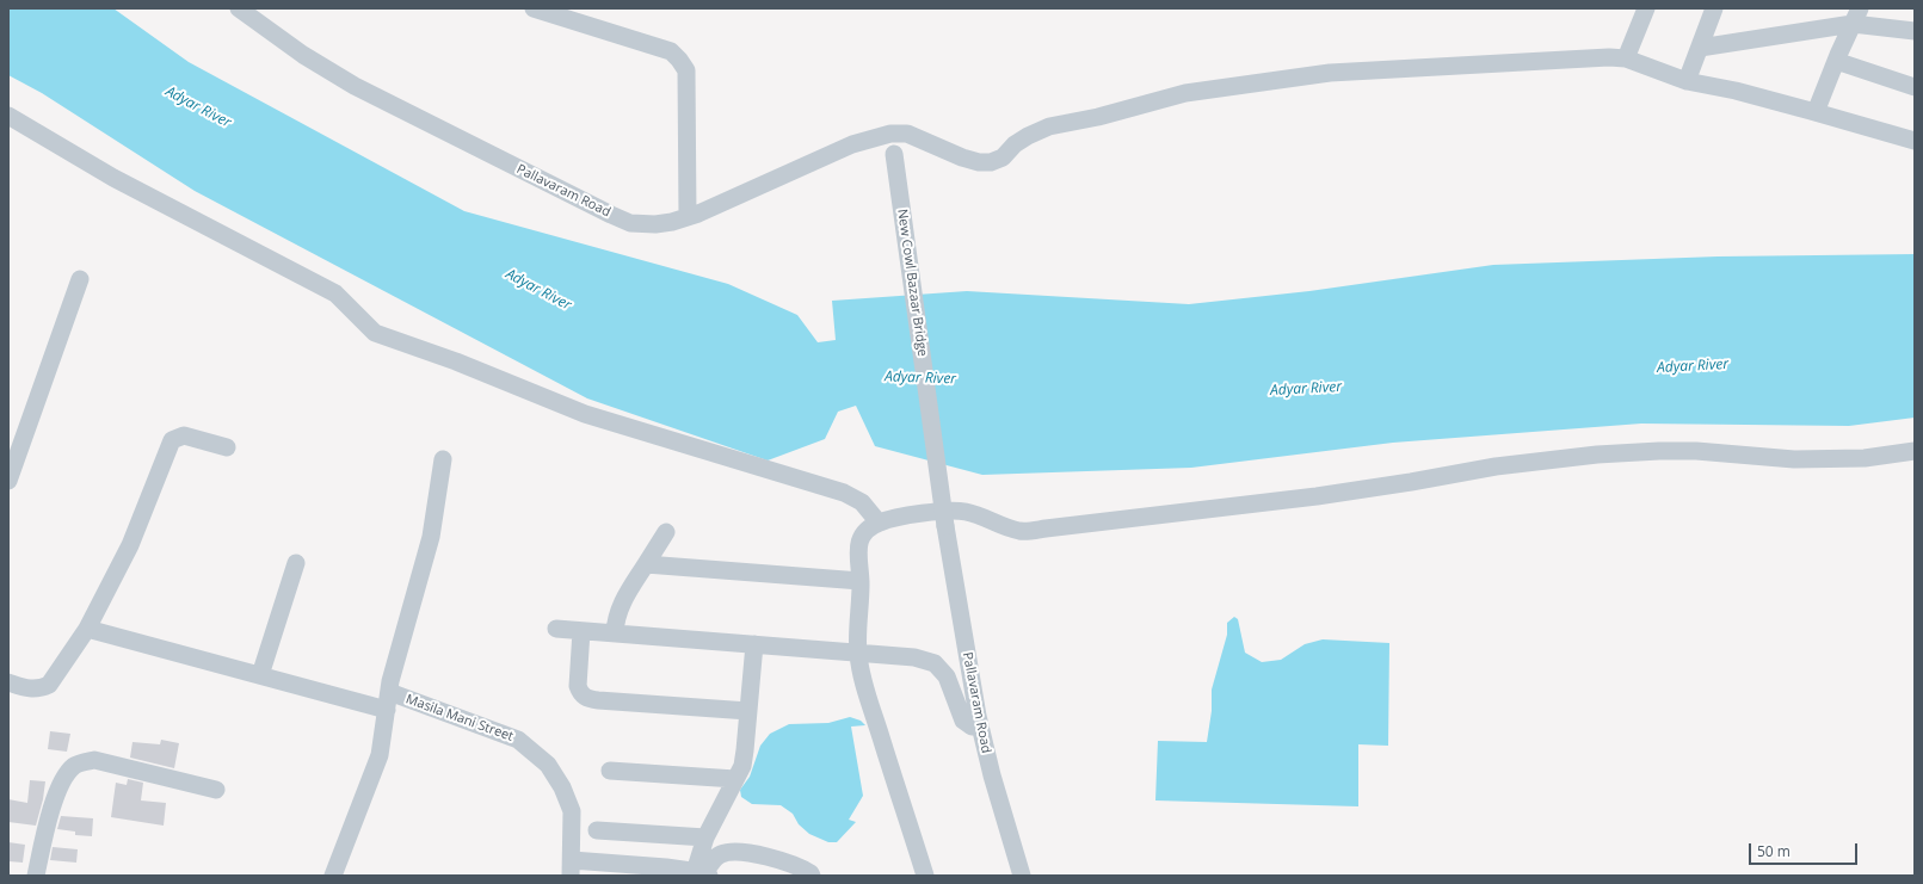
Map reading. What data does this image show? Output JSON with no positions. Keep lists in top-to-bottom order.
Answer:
{
  "streets": {
    "street": ["Pallavaram Road", "New Cowl Bazaar Bridge", "Masila Mani Street"]
  },
  "crossings": [
    ["Pallavaram Road", "New Cowl Bazaar Bridge"]
  ],
  "water": ["Adyar River"],
  "scale_bar": "50 m"
}
